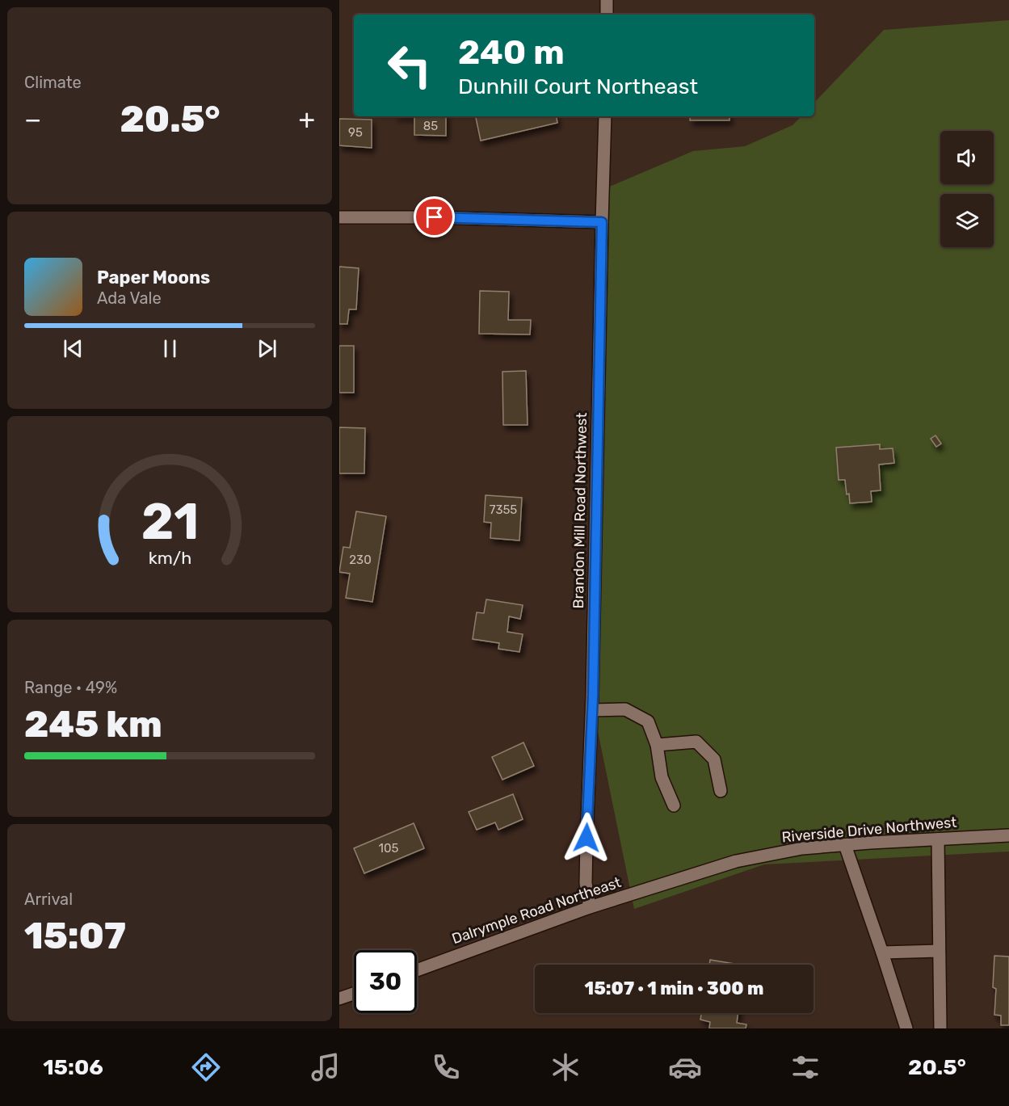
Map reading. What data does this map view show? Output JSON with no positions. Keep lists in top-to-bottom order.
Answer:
{
  "streets": {
    "street": ["Brandon Mill Road Northwest", "Riverside Drive Northwest", "Dalrymple Road Northeast"]
  },
  "crossings": [
    ["Brandon Mill Road Northwest", "Dalrymple Road Northeast"],
    ["Riverside Drive Northwest", "Dalrymple Road Northeast"]
  ],
  "house_numbers": [
    "85",
    "95",
    "7355",
    "230",
    "105"
  ],
  "page": {
    "tile": [
      "Climate",
      ["Range · 49%", "245 km"],
      ["Arrival", "15:07"]
    ],
    "turn": ["240 m", "Dunhill Court Northeast"],
    "heat": ["−", "20.5°", "+"],
    "song": ["Paper Moons", "Ada Vale"],
    "limit": "30",
    "trip": "15:07 · 1 min · 300 m",
    "tabs": ["15:06", "20.5°"],
    "gauge": ["21", "km/h"]
  }
}
